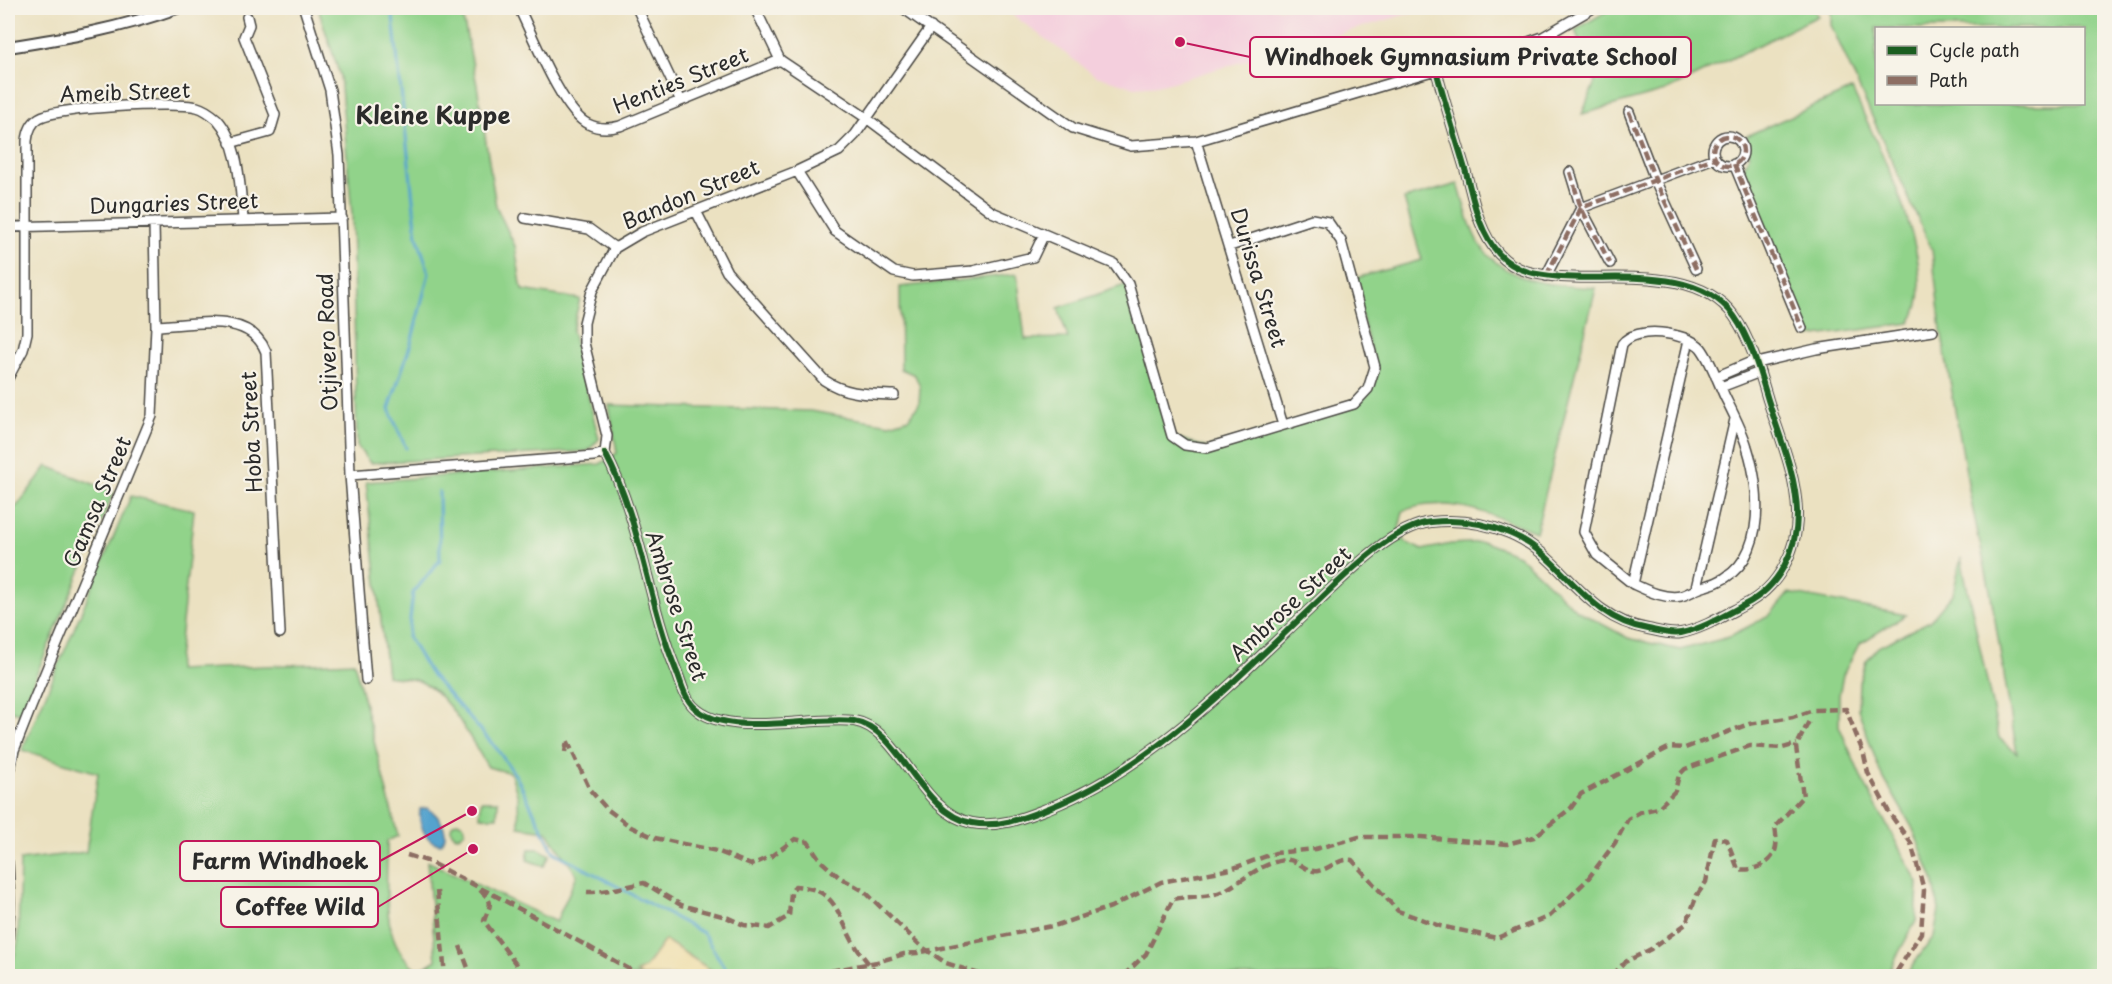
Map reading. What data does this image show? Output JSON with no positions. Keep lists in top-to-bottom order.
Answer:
{
  "streets": {
    "street": [
      "Henties Street",
      "Ameib Street",
      "Bandon Street",
      "Dungaries Street",
      "Durissa Street",
      "Otjivero Road",
      "Hoba Street",
      "Gamsa Street",
      "Ambrose Street"
    ]
  },
  "crossings": [
    ["Henties Street", "Bandon Street"],
    ["Henties Street", "Durissa Street"],
    ["Ameib Street", "Dungaries Street"],
    ["Bandon Street", "Ambrose Street"],
    ["Dungaries Street", "Otjivero Road"],
    ["Dungaries Street", "Gamsa Street"],
    ["Hoba Street", "Gamsa Street"]
  ],
  "districts": ["Kleine Kuppe"],
  "places": ["Windhoek Gymnasium Private School", "Farm Windhoek", "Coffee Wild"],
  "legend": ["Cycle path", "Path"]
}
